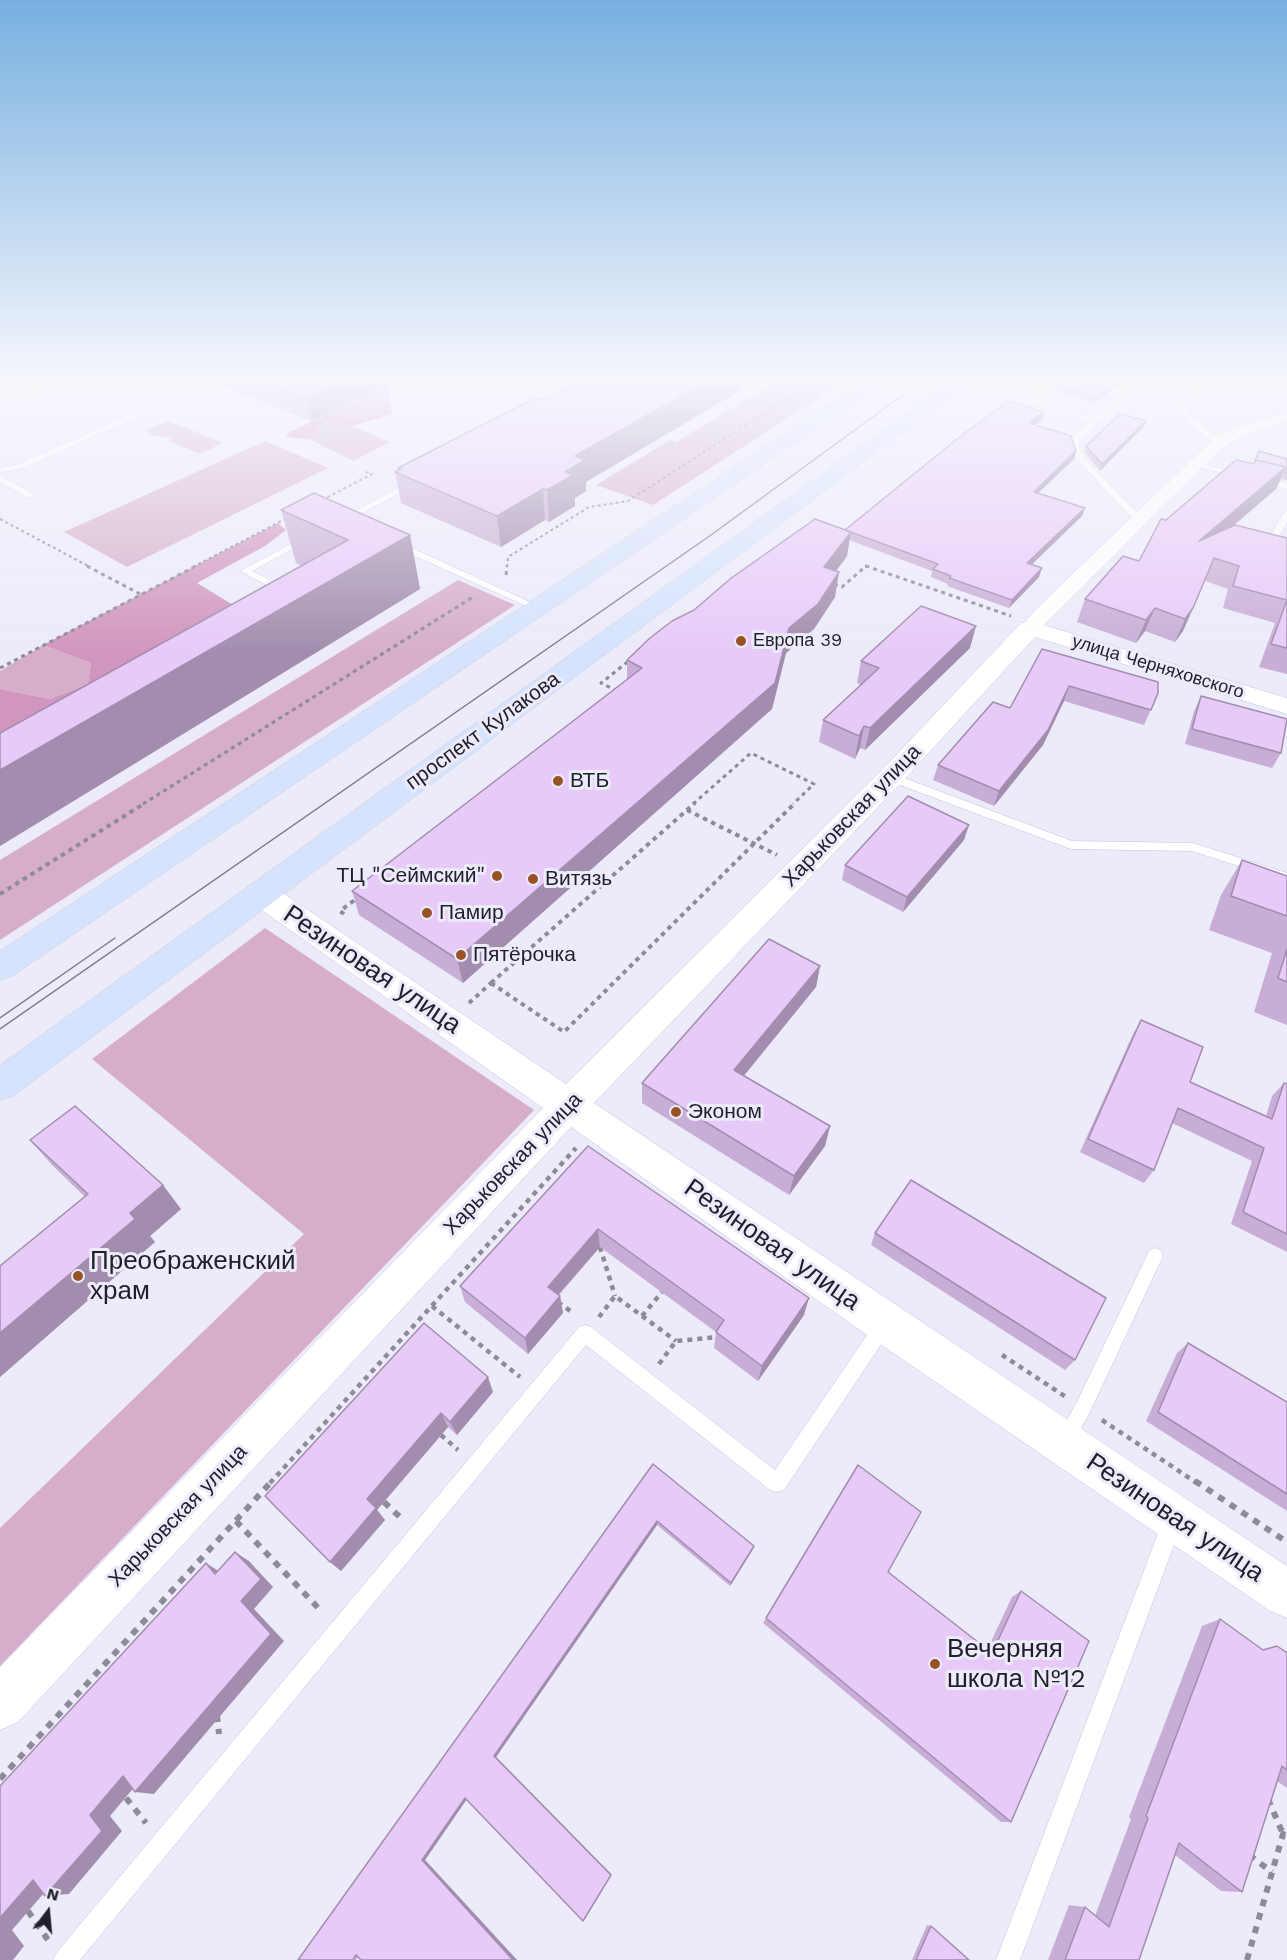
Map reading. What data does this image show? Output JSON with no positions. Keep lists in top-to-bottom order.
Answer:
{
  "streets": {
    "main road": [
      "улица Черняховского",
      "проспект Кулакова",
      "Харьковская улица",
      "Резиновая улица"
    ]
  },
  "crossings": [
    ["улица Черняховского", "Харьковская улица"],
    ["проспект Кулакова", "Резиновая улица"],
    ["Харьковская улица", "Резиновая улица"]
  ],
  "places": [
    "Европа 39",
    "ВТБ",
    "ТЦ \"Сеймский\"",
    "Витязь",
    "Памир",
    "Пятёрочка",
    "Эконом",
    "Преображенский храм",
    "Вечерняя школа №12"
  ],
  "north": "top"
}
